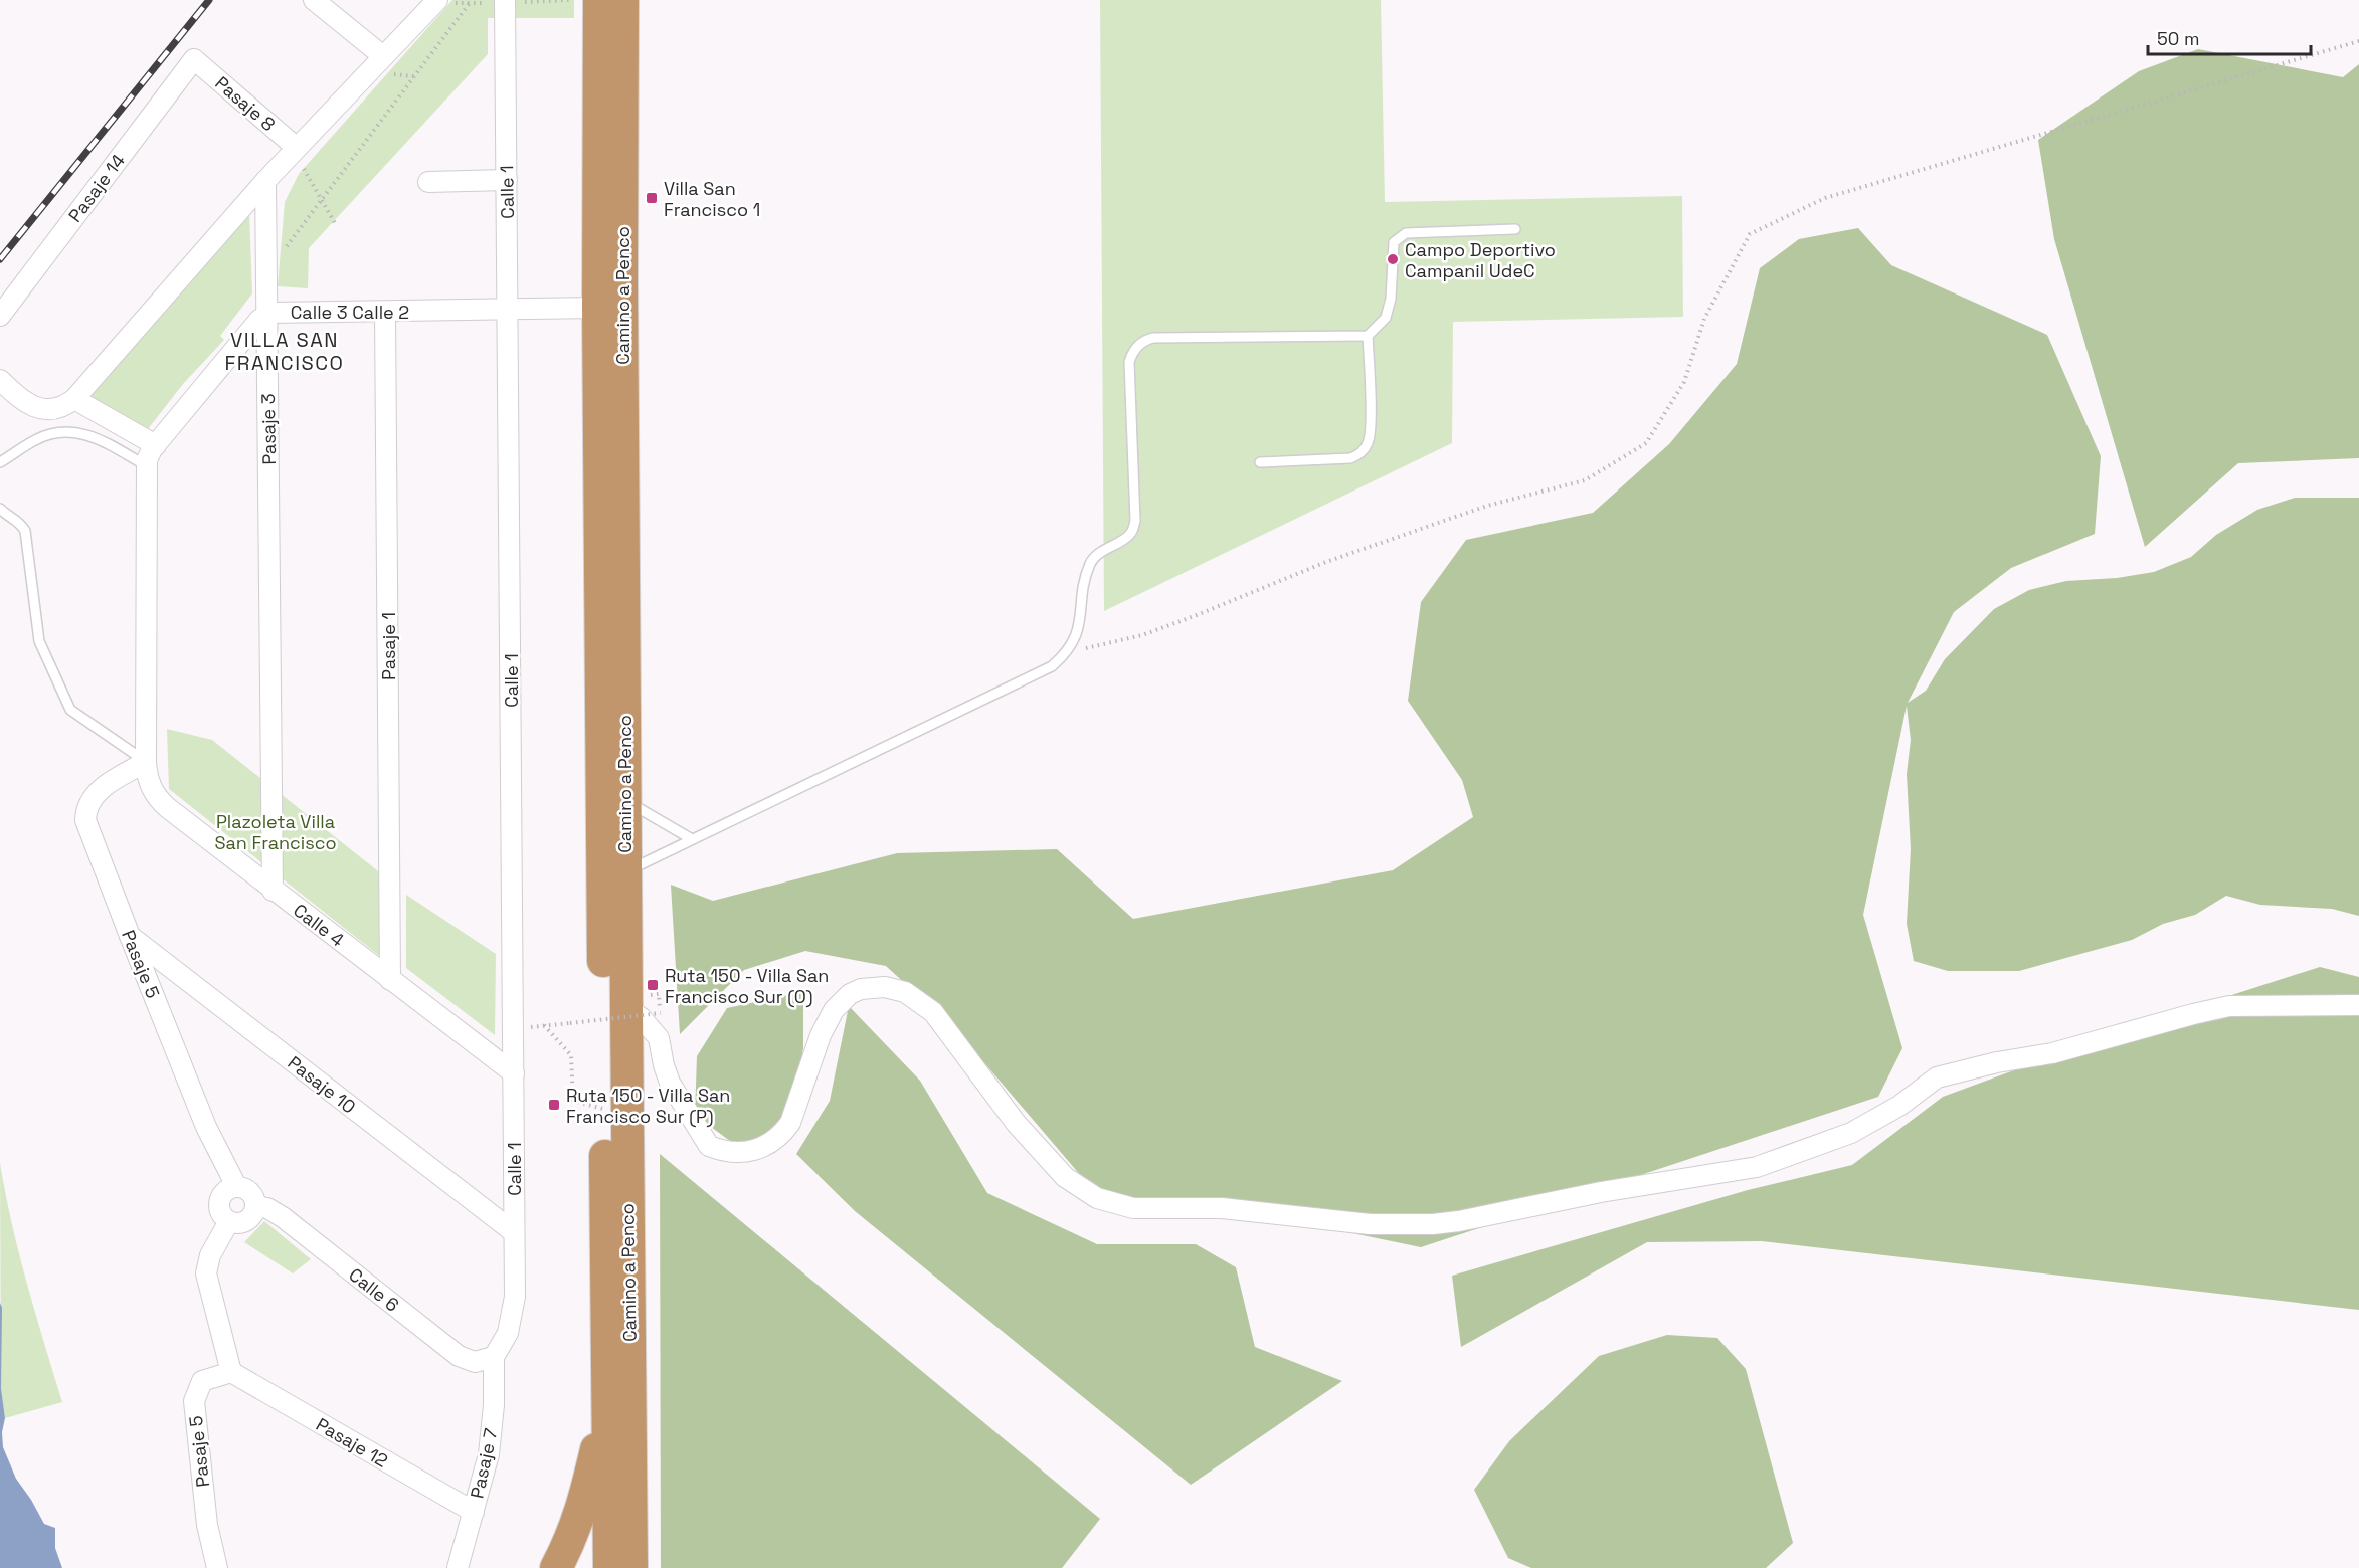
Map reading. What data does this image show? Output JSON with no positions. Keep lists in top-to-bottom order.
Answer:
{
  "streets": {
    "highway": ["Camino a Penco"],
    "street": [
      "Pasaje 8",
      "Pasaje 14",
      "Calle 1",
      "Calle 3 Calle 2",
      "Pasaje 3",
      "Pasaje 1",
      "Calle 4",
      "Pasaje 5",
      "Pasaje 10",
      "Calle 6",
      "Pasaje 12",
      "Pasaje 7"
    ]
  },
  "crossings": [
    ["Pasaje 8", "Pasaje 14"],
    ["Calle 1", "Calle 3 Calle 2"],
    ["Calle 1", "Calle 4"],
    ["Calle 1", "Pasaje 10"],
    ["Calle 1", "Calle 6"],
    ["Calle 1", "Pasaje 7"],
    ["Camino a Penco", "Calle 3 Calle 2"],
    ["Calle 3 Calle 2", "Pasaje 3"],
    ["Calle 3 Calle 2", "Pasaje 1"],
    ["Calle 3 Calle 2", "Calle 4"],
    ["Calle 3 Calle 2", "Pasaje 5"],
    ["Pasaje 3", "Calle 4"],
    ["Pasaje 1", "Calle 4"],
    ["Calle 4", "Pasaje 5"],
    ["Pasaje 5", "Pasaje 10"],
    ["Pasaje 5", "Calle 6"],
    ["Pasaje 5", "Pasaje 12"],
    ["Calle 6", "Pasaje 7"],
    ["Pasaje 12", "Pasaje 7"]
  ],
  "districts": ["VILLA SAN FRANCISCO"],
  "parks": ["Plazoleta Villa San Francisco"],
  "places": {
    "transit": ["Villa San Francisco 1", "Ruta 150 - Villa San Francisco Sur (O)", "Ruta 150 - Villa San Francisco Sur (P)"],
    "other": ["Campo Deportivo Campanil UdeC"]
  },
  "scale_bar": "50 m"
}
